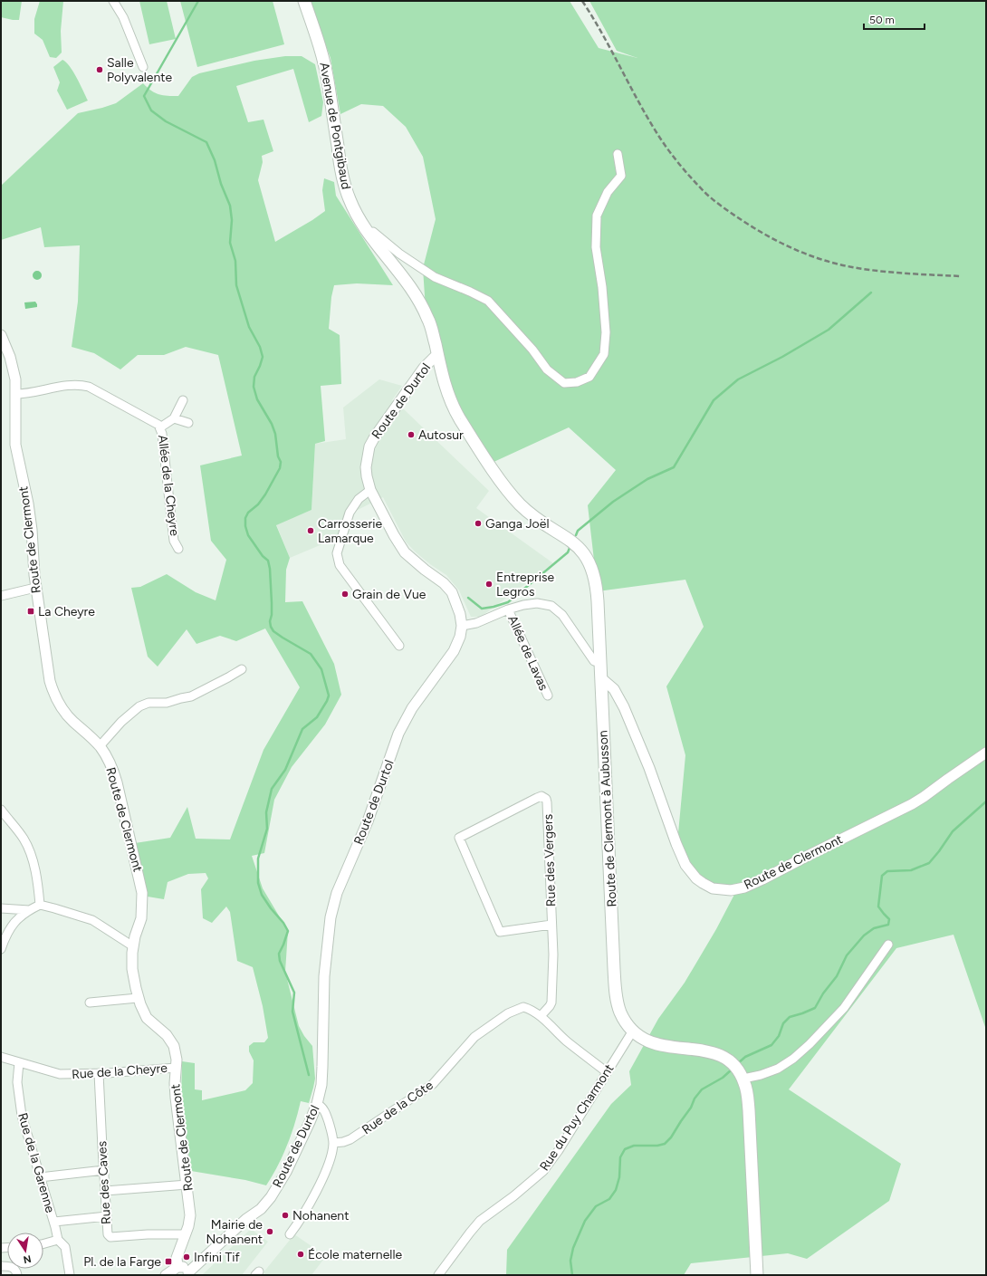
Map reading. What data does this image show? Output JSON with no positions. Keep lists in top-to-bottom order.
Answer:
{
  "streets": {
    "main road": ["Avenue de Pontgibaud", "Route de Clermont à Aubusson"],
    "street": [
      "Route de Durtol",
      "Allée de la Cheyre",
      "Route de Clermont",
      "Allée de Lavas",
      "Rue des Vergers",
      "Rue de la Cheyre",
      "Rue de la Côte",
      "Rue du Puy Charmont",
      "Rue de la Garenne",
      "Rue des Caves"
    ]
  },
  "crossings": [
    ["Avenue de Pontgibaud", "Route de Clermont à Aubusson"],
    ["Route de Durtol", "Route de Clermont à Aubusson"],
    ["Allée de la Cheyre", "Route de Clermont"],
    ["Route de Clermont", "Route de Clermont à Aubusson"],
    ["Route de Clermont", "Rue de la Cheyre"],
    ["Route de Clermont", "Rue des Caves"],
    ["Route de Clermont à Aubusson", "Rue du Puy Charmont"],
    ["Rue des Vergers", "Rue de la Côte"],
    ["Rue de la Cheyre", "Rue de la Garenne"],
    ["Rue de la Cheyre", "Rue des Caves"],
    ["Rue de la Côte", "Rue du Puy Charmont"]
  ],
  "places": {
    "other": [
      "Salle Polyvalente",
      "Autosur",
      "Ganga Joël",
      "Carrosserie Lamarque",
      "Entreprise Legros",
      "Grain de Vue",
      "Nohanent",
      "Mairie de Nohanent",
      "École maternelle",
      "Infini Tif"
    ],
    "transit": ["La Cheyre", "Pl. de la Farge"]
  },
  "scale_bar": "50 m",
  "north": "bottom"
}
